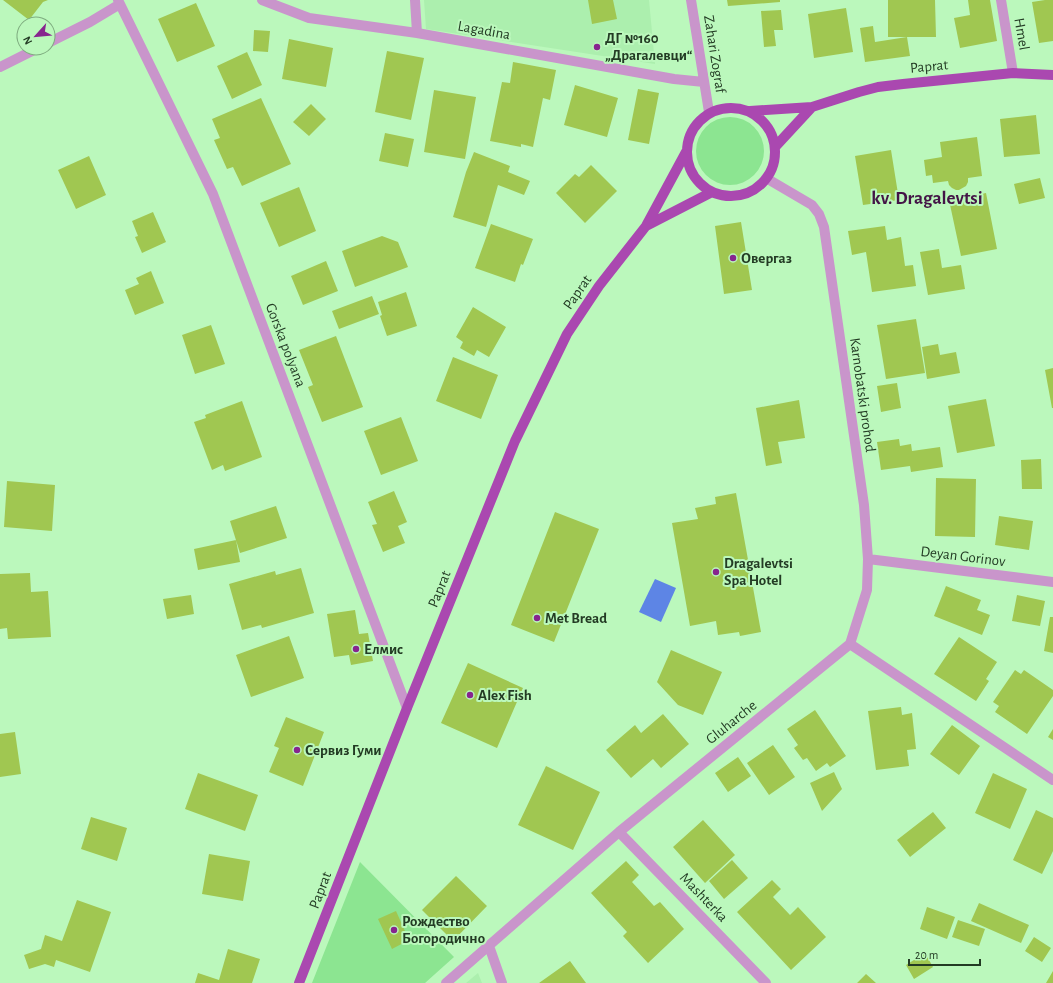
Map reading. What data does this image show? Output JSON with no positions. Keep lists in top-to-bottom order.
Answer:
{
  "streets": {
    "main road": ["Paprat"],
    "street": [
      "Lagadina",
      "Hmel",
      "Zahari Zograf",
      "Gorska polyana",
      "Karnobatski prohod",
      "Deyan Gorinov",
      "Gluharche",
      "Mashterka"
    ]
  },
  "crossings": [
    ["Lagadina", "Zahari Zograf"],
    ["Hmel", "Paprat"],
    ["Zahari Zograf", "Paprat"],
    ["Zahari Zograf", "Karnobatski prohod"],
    ["Paprat", "Gorska polyana"],
    ["Paprat", "Karnobatski prohod"],
    ["Karnobatski prohod", "Deyan Gorinov"],
    ["Karnobatski prohod", "Gluharche"],
    ["Gluharche", "Mashterka"]
  ],
  "districts": ["kv. Dragalevtsi"],
  "places": [
    "ДГ №160 „Драгалевци“",
    "Овергаз",
    "Dragalevtsi Spa Hotel",
    "Met Bread",
    "Елмис",
    "Alex Fish",
    "Сервиз Гуми",
    "Рождество Богородично"
  ],
  "scale_bar": "20 m",
  "north": "bottom left"
}
